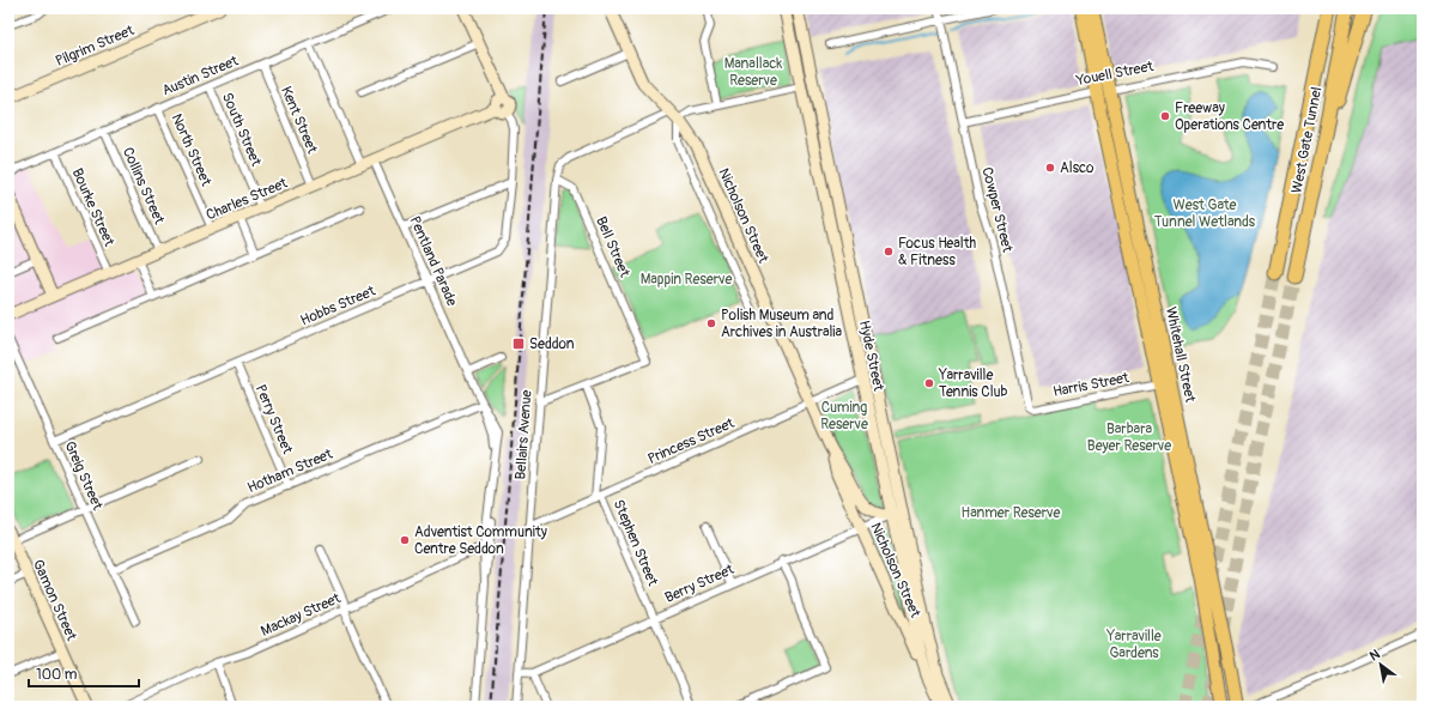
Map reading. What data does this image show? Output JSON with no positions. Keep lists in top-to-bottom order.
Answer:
{
  "streets": {
    "highway": ["West Gate Tunnel"],
    "main road": ["Youell Street", "Whitehall Street"],
    "street": [
      "Pilgrim Street",
      "Austin Street",
      "Kent Street",
      "South Street",
      "North Street",
      "Collins Street",
      "Charles Street",
      "Bourke Street",
      "Cowper Street",
      "Nicholson Street",
      "Bell Street",
      "Pentland Parade",
      "Hobbs Street",
      "Hyde Street",
      "Harris Street",
      "Perry Street",
      "Bellairs Avenue",
      "Princess Street",
      "Hotham Street",
      "Greig Street",
      "Stephen Street",
      "Berry Street",
      "Gamon Street",
      "Mackay Street"
    ]
  },
  "crossings": [
    ["Youell Street", "Cowper Street"],
    ["Youell Street", "Whitehall Street"],
    ["Austin Street", "Kent Street"],
    ["Austin Street", "South Street"],
    ["Austin Street", "North Street"],
    ["Austin Street", "Collins Street"],
    ["Austin Street", "Bourke Street"],
    ["Kent Street", "Charles Street"],
    ["South Street", "Charles Street"],
    ["North Street", "Charles Street"],
    ["Collins Street", "Charles Street"],
    ["Charles Street", "Bourke Street"],
    ["Charles Street", "Pentland Parade"],
    ["Charles Street", "Hobbs Street"],
    ["Cowper Street", "Harris Street"],
    ["Nicholson Street", "Hyde Street"],
    ["Nicholson Street", "Bellairs Avenue"],
    ["Nicholson Street", "Princess Street"],
    ["Nicholson Street", "Berry Street"],
    ["Bell Street", "Bellairs Avenue"],
    ["Bell Street", "Stephen Street"],
    ["Pentland Parade", "Hobbs Street"],
    ["Pentland Parade", "Hotham Street"],
    ["Pentland Parade", "Mackay Street"],
    ["Hobbs Street", "Perry Street"],
    ["Hobbs Street", "Greig Street"],
    ["Whitehall Street", "Harris Street"],
    ["Hyde Street", "Princess Street"],
    ["Hyde Street", "Berry Street"],
    ["Perry Street", "Hotham Street"],
    ["Bellairs Avenue", "Princess Street"],
    ["Bellairs Avenue", "Berry Street"],
    ["Princess Street", "Stephen Street"],
    ["Hotham Street", "Greig Street"],
    ["Stephen Street", "Berry Street"]
  ],
  "parks": [
    "Manallack Reserve",
    "West Gate Tunnel Wetlands",
    "Mappin Reserve",
    "Cuming Reserve",
    "Barbara Beyer Reserve",
    "Hanmer Reserve",
    "Yarraville Gardens"
  ],
  "places": {
    "other": [
      "Freeway Operations Centre",
      "Alsco",
      "Focus Health & Fitness",
      "Polish Museum and Archives in Australia",
      "Yarraville Tennis Club",
      "Adventist Community Centre Seddon"
    ],
    "transit": ["Seddon"]
  },
  "scale_bar": "100 m",
  "north": "top left"
}
